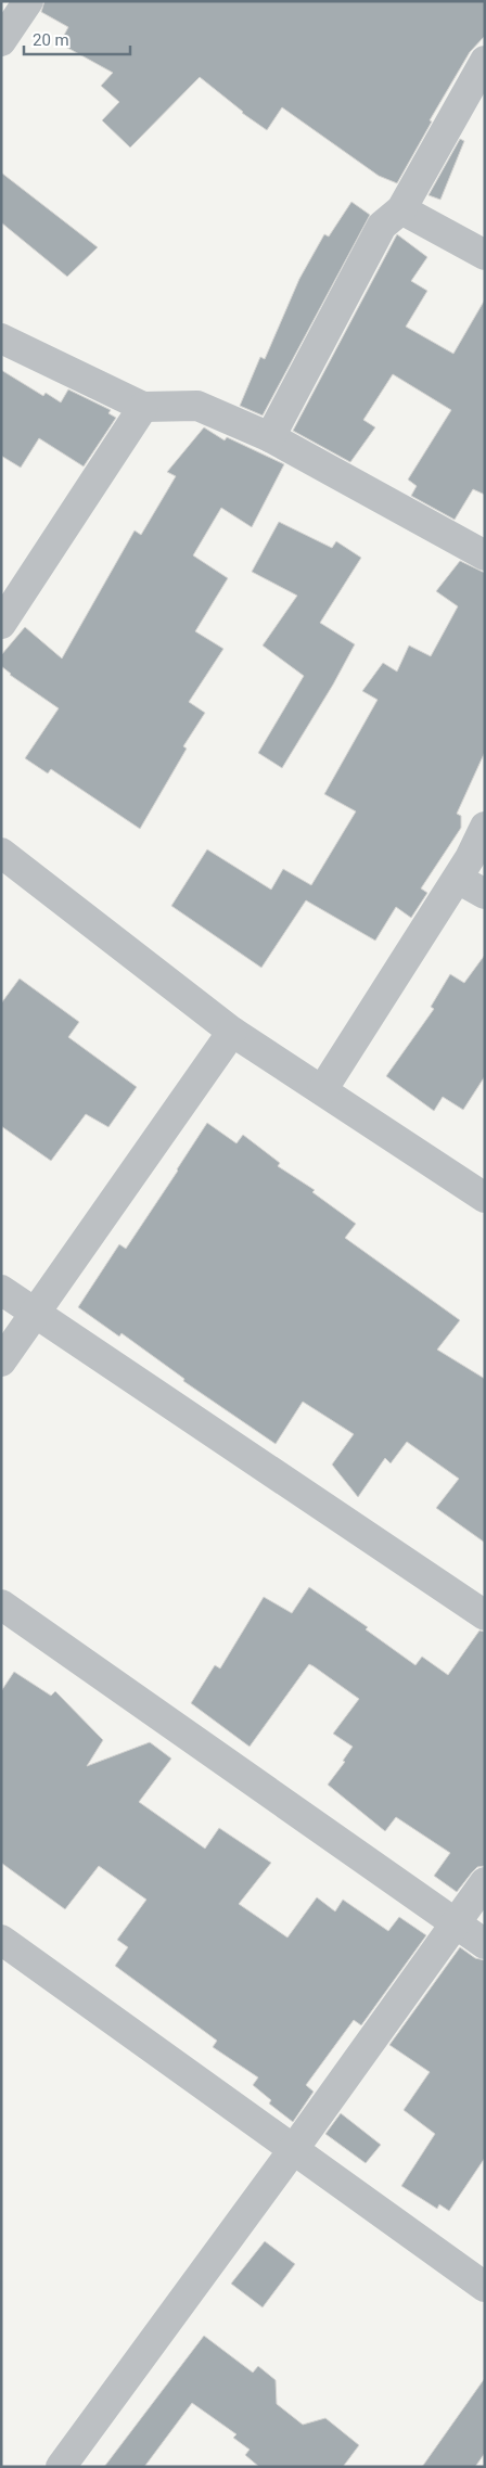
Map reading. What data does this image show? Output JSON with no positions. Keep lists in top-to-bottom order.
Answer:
{
  "scale_bar": "20 m"
}
